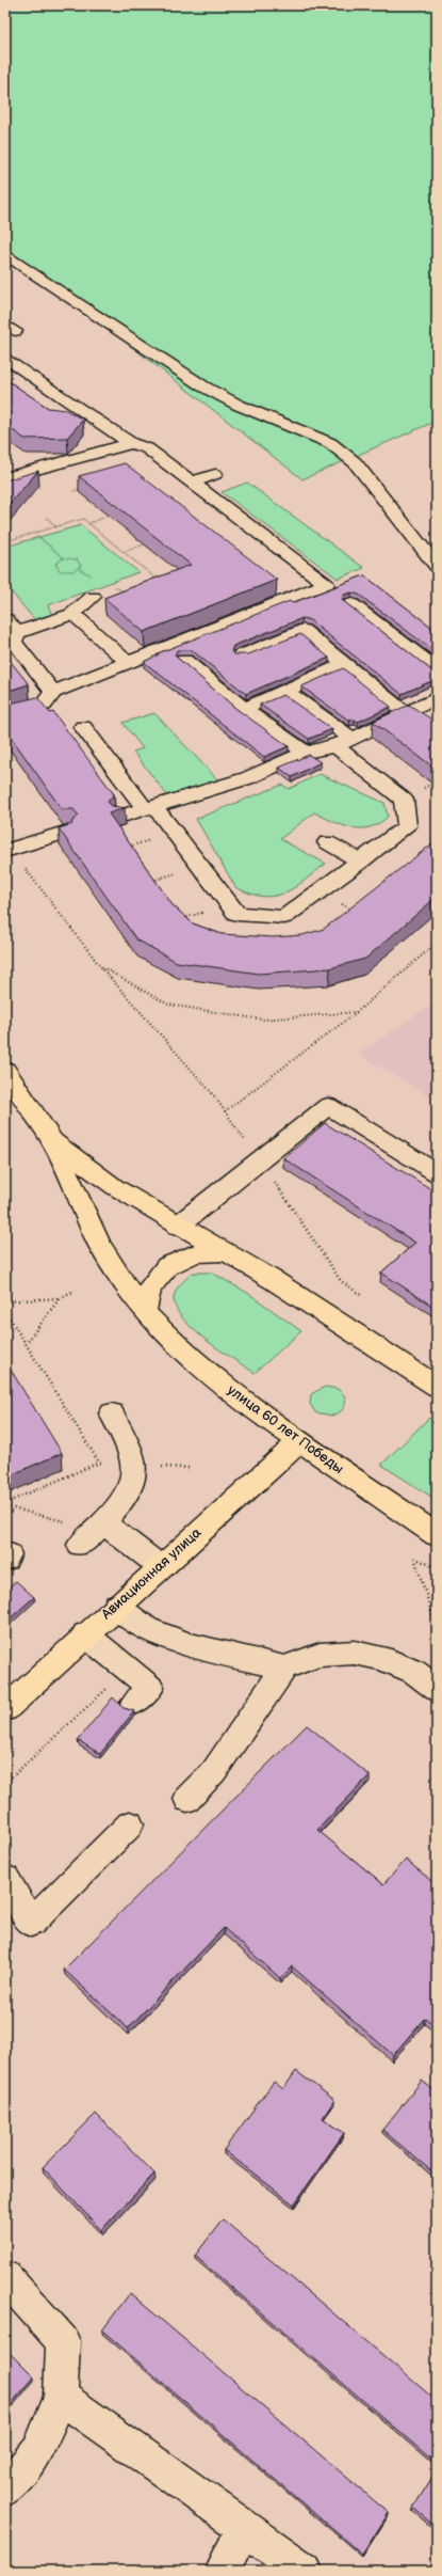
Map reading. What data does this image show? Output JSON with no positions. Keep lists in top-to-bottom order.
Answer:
{
  "streets": {
    "main road": ["улица 60 лет Победы", "Авиационная улица"]
  },
  "crossings": [
    ["улица 60 лет Победы", "Авиационная улица"]
  ]
}
